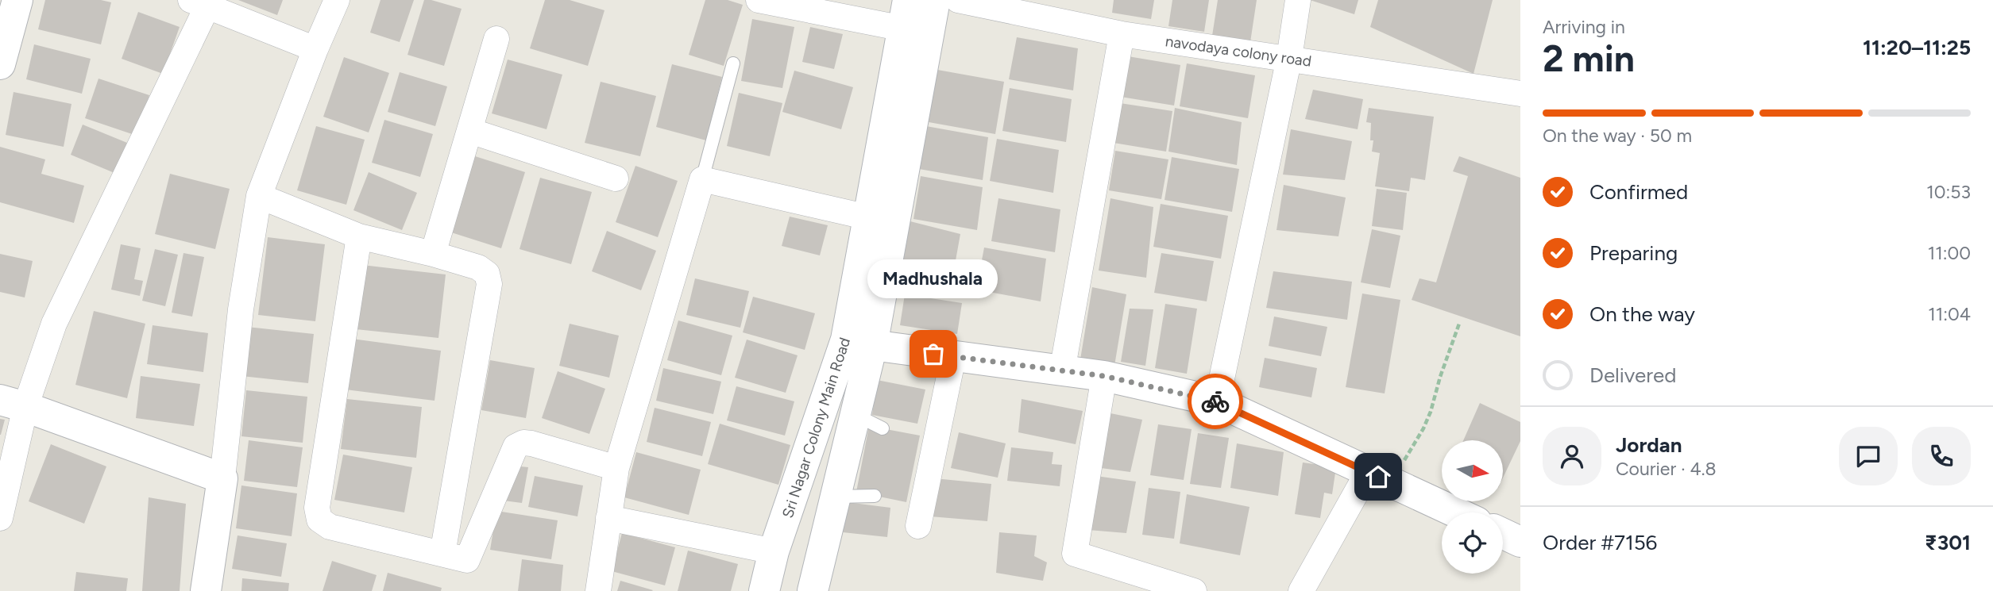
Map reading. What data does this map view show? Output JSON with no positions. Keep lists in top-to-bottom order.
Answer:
{
  "streets": {
    "main road": ["Sri Nagar Colony Main Road"],
    "street": ["navodaya colony road"]
  },
  "places": ["Madhushala"],
  "north": "right",
  "page": {
    "heading": ["2 min", "Arriving in", "11:20–11:25"],
    "panel": [
      "Jordan",
      "Courier · 4.8",
      "Order #7156",
      "₹301"
    ],
    "bar": "On the way · 50 m",
    "list": [
      ["Confirmed", "10:53"],
      ["Preparing", "11:00"],
      ["On the way", "11:04"],
      "Delivered"
    ],
    "bubble": "Madhushala"
  }
}
